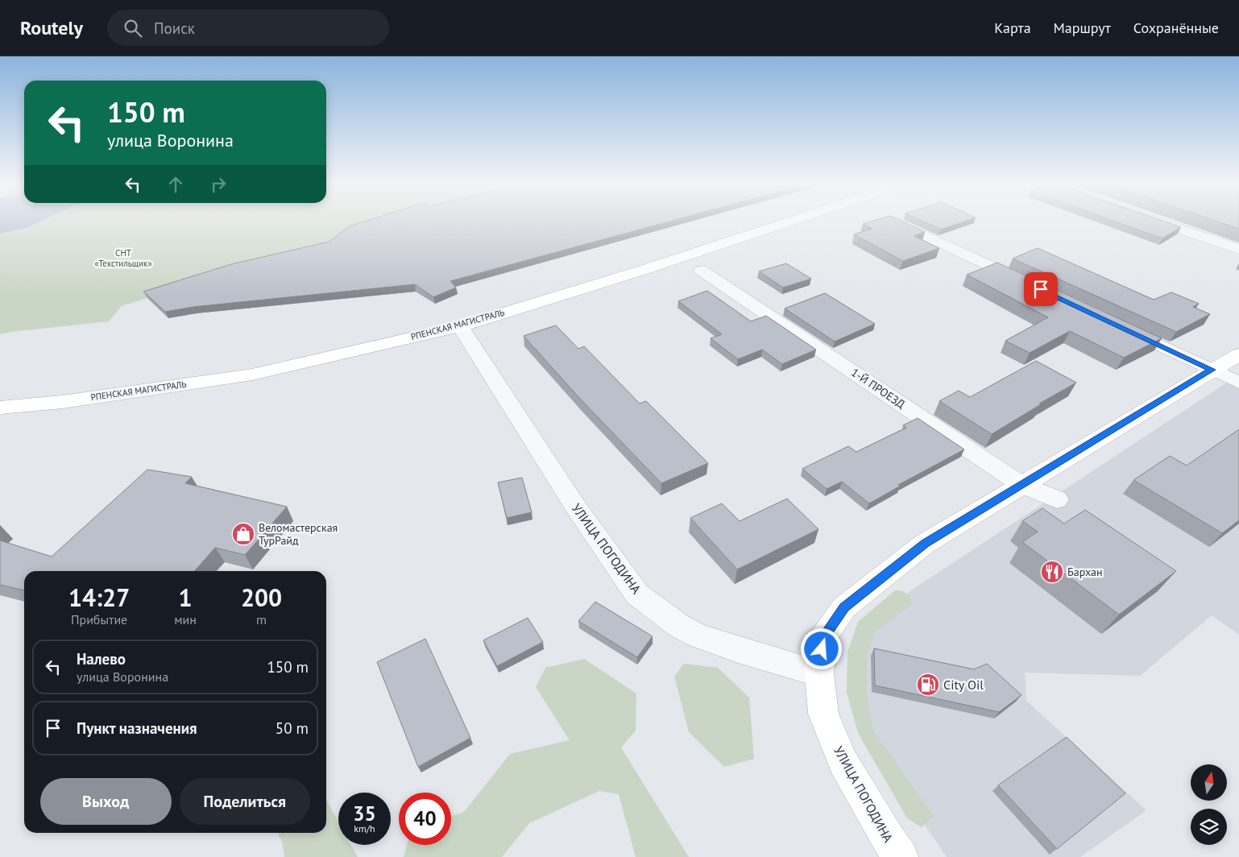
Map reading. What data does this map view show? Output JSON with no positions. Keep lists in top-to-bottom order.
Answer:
{
  "streets": {
    "main road": ["РПЕНСКАЯ МАГИСТРАЛЬ", "УЛИЦА ПОГОДИНА"],
    "street": ["1-Й ПРОЕЗД"]
  },
  "crossings": [
    ["РПЕНСКАЯ МАГИСТРАЛЬ", "УЛИЦА ПОГОДИНА"]
  ],
  "parks": ["СНТ «Текстильщик»"],
  "places": {
    "shop": ["Веломастерская ТурРайд"],
    "restaurant": ["Бархан"],
    "fuel station": ["City Oil"]
  },
  "north": "top",
  "page": {
    "header": "Routely",
    "search": "Поиск",
    "nav": ["Карта", "Маршрут", "Сохранённые"],
    "turn": ["150 m", "улица Воронина"],
    "eta": [
      "14:27",
      "Прибытие",
      "1",
      "мин",
      "200",
      "m"
    ],
    "list": [
      {
        "name": "Налево",
        "note": "улица Воронина",
        "value": "150 m"
      },
      {
        "name": "Пункт назначения",
        "value": "50 m"
      }
    ],
    "buttons": ["Выход", "Поделиться"],
    "speed": "35 km/h",
    "limit": "40"
  }
}
